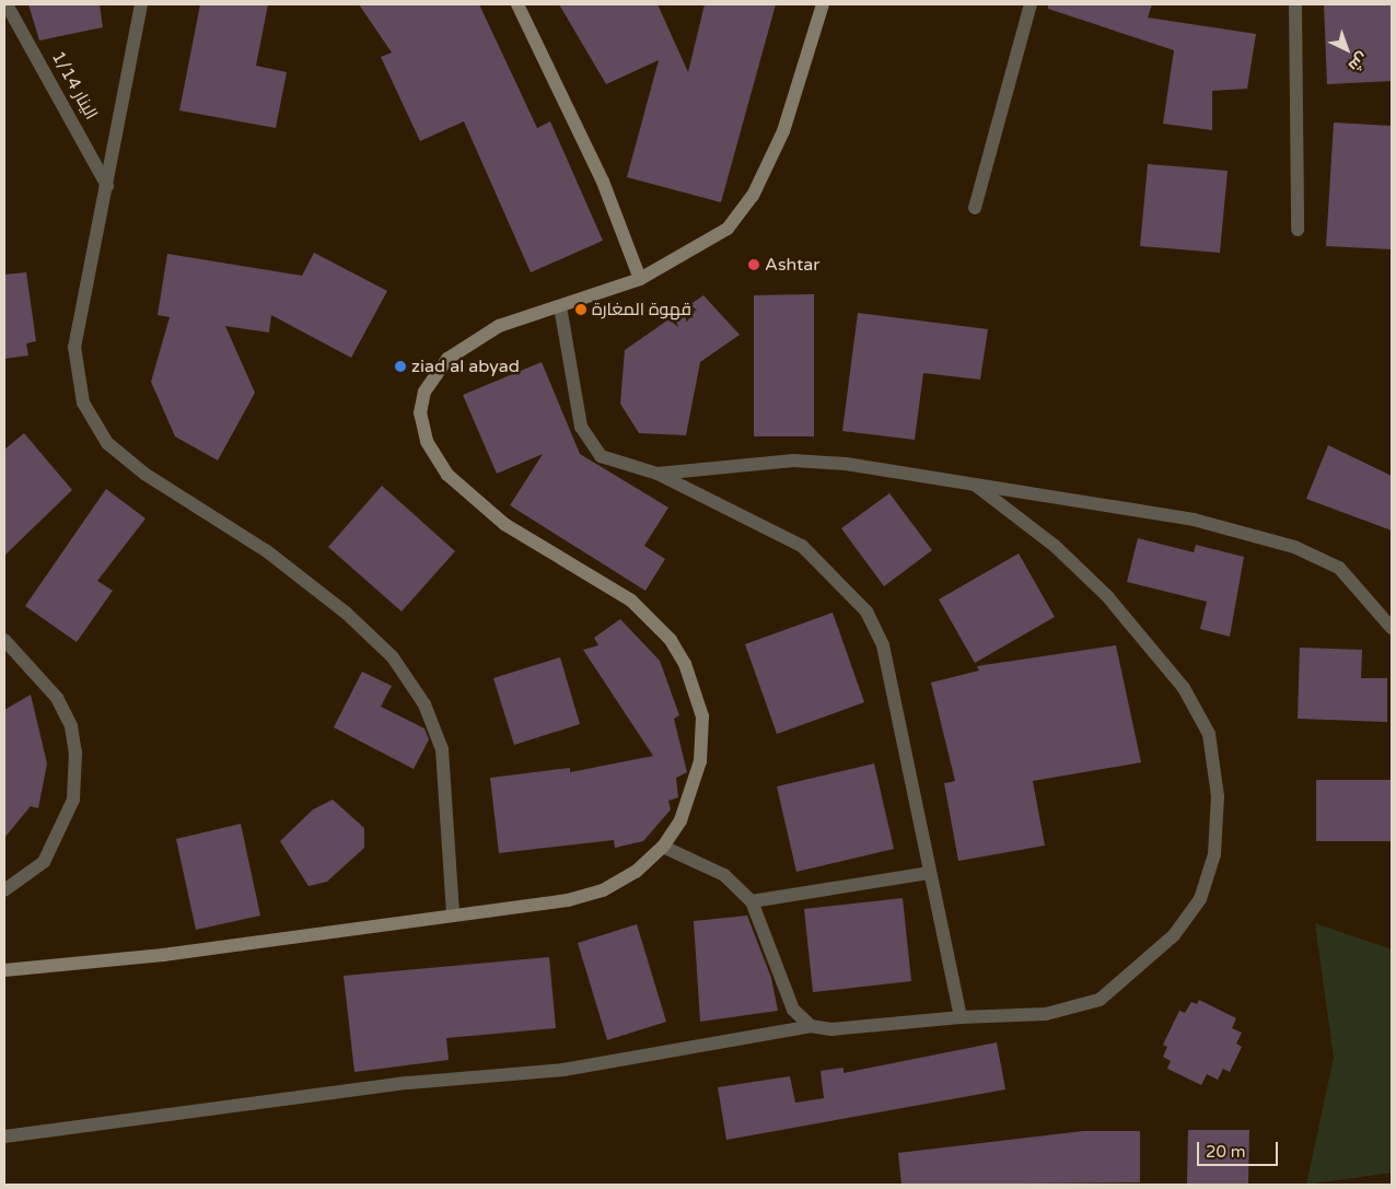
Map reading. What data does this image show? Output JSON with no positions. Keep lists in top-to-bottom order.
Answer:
{
  "streets": {
    "street": ["الينار 1/14"]
  },
  "places": ["Ashtar", "قهوة المغارة", "ziad al abyad"],
  "scale_bar": "20 m",
  "north": "bottom right"
}
